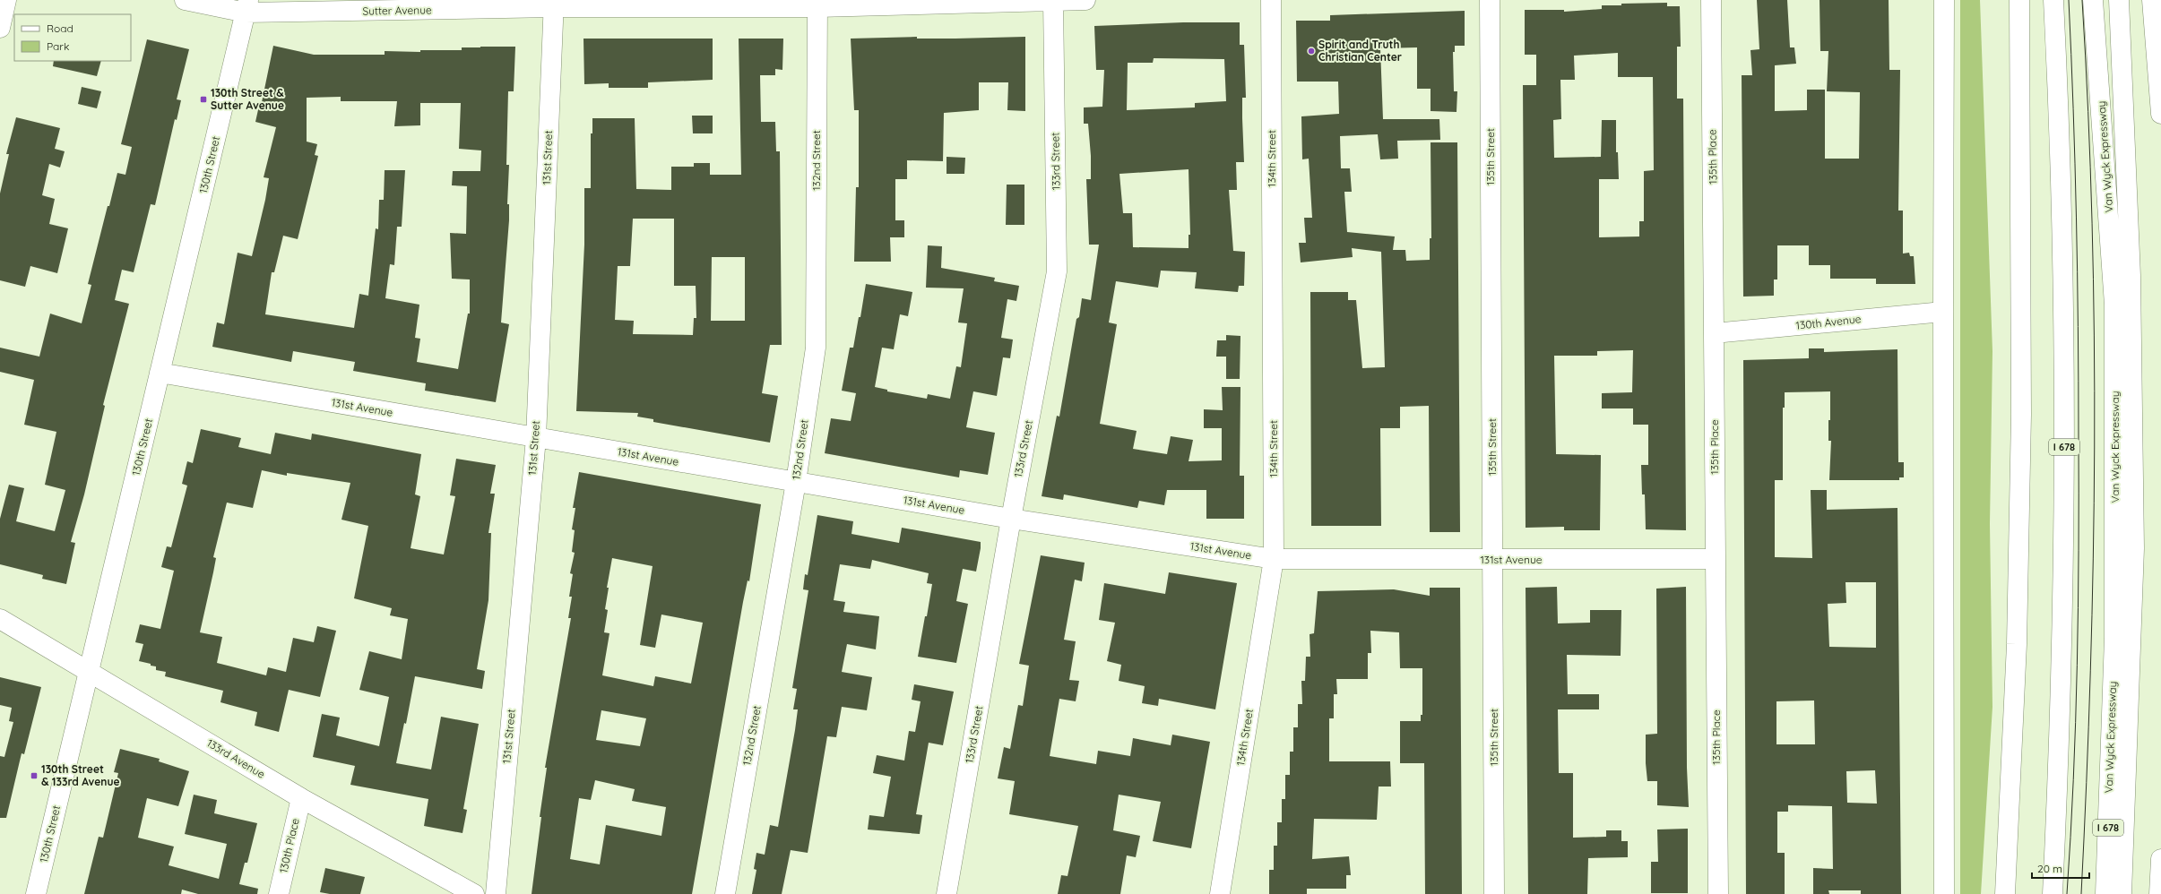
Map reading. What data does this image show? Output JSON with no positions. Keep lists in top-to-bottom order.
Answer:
{
  "streets": {
    "main road": [
      "Sutter Avenue",
      "135th Street",
      "135th Place",
      "Van Wyck Expressway",
      "131st Street",
      "134th Street",
      "132nd Street",
      "133rd Street",
      "130th Street",
      "130th Avenue",
      "131st Avenue",
      "I 678",
      "133rd Avenue",
      "130th Place"
    ]
  },
  "crossings": [
    ["Sutter Avenue", "131st Street"],
    ["Sutter Avenue", "132nd Street"],
    ["Sutter Avenue", "133rd Street"],
    ["Sutter Avenue", "130th Street"],
    ["135th Street", "131st Avenue"],
    ["135th Place", "130th Avenue"],
    ["135th Place", "131st Avenue"],
    ["131st Street", "131st Avenue"],
    ["134th Street", "131st Avenue"],
    ["132nd Street", "131st Avenue"],
    ["133rd Street", "131st Avenue"],
    ["130th Street", "131st Avenue"],
    ["130th Street", "133rd Avenue"],
    ["133rd Avenue", "130th Place"]
  ],
  "places": {
    "other": ["Spirit and Truth Christian Center"],
    "transit": ["130th Street & Sutter Avenue", "130th Street & 133rd Avenue"]
  },
  "legend": ["Road", "Park"],
  "scale_bar": "20 m"
}
